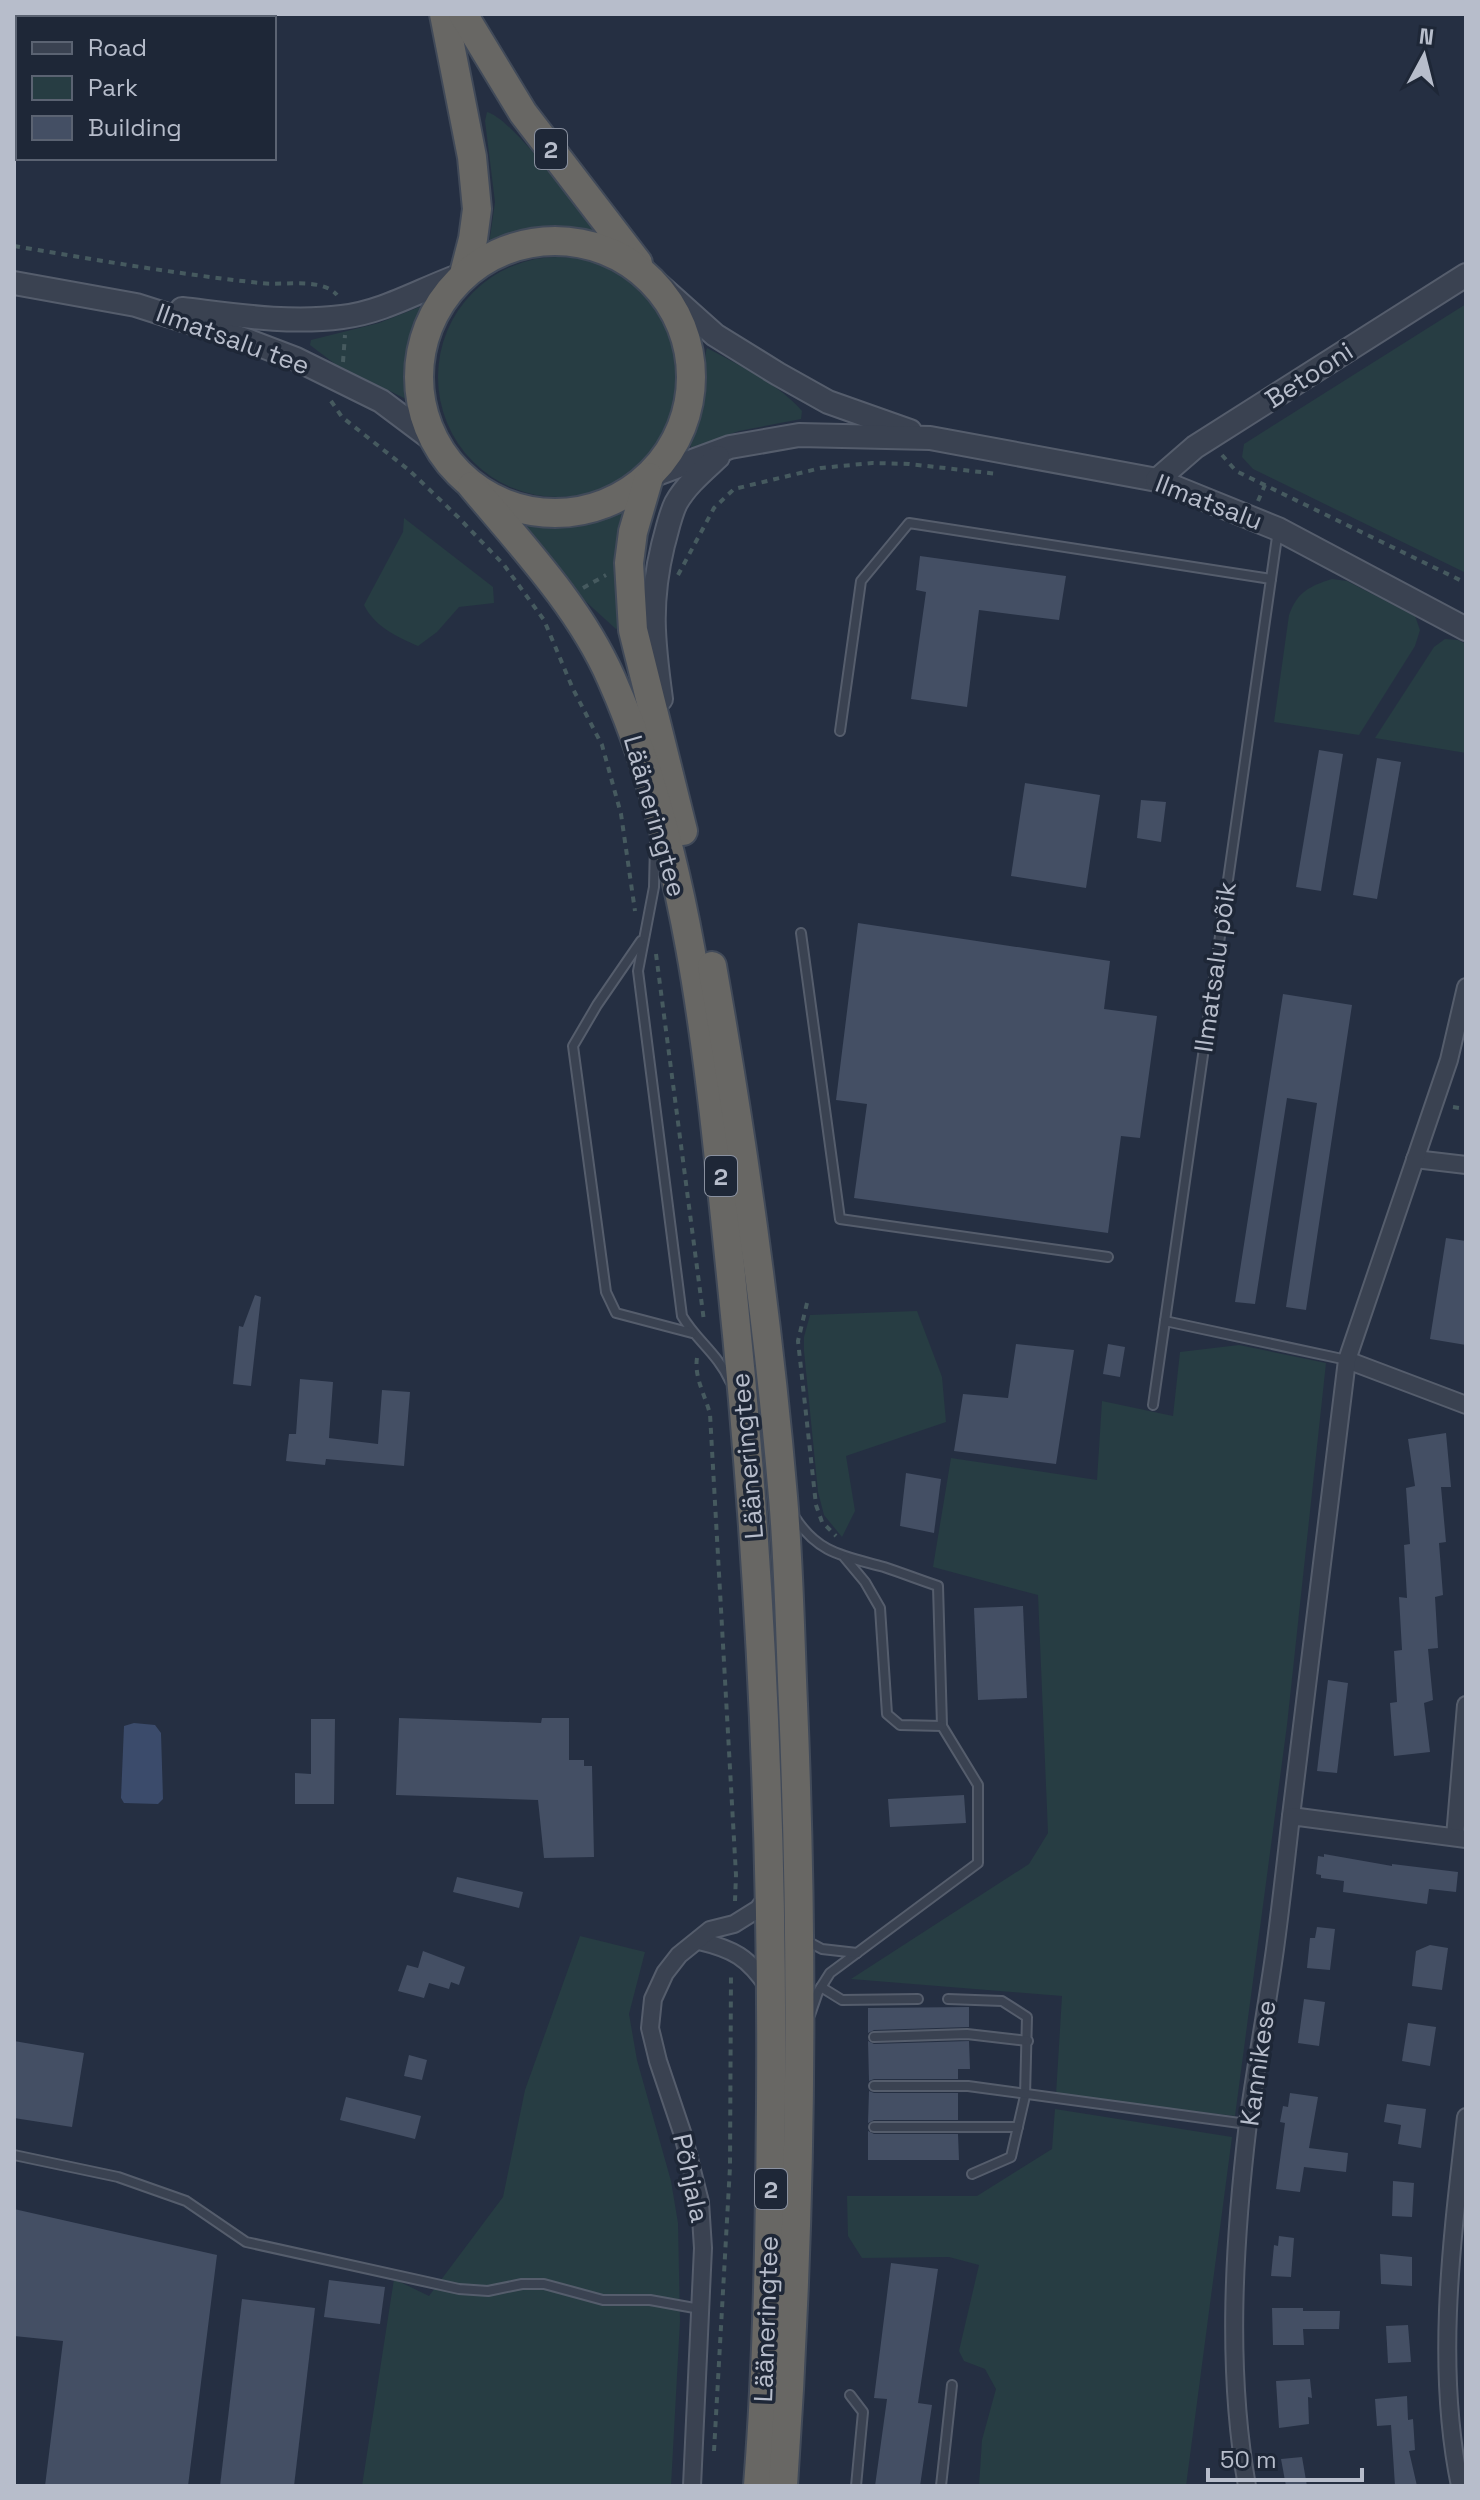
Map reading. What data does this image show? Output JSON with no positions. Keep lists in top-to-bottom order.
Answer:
{
  "streets": {
    "highway": ["2", "Lääneringtee"],
    "street": [
      "Ilmatsalu tee",
      "Betooni",
      "Ilmatsalu",
      "Kannikese",
      "Põhjala"
    ],
    "lane": ["Ilmatsalu põik"]
  },
  "crossings": [
    ["2", "Ilmatsalu tee"],
    ["2", "Ilmatsalu"],
    ["2", "Lääneringtee"],
    ["Ilmatsalu tee", "Ilmatsalu"],
    ["Ilmatsalu tee", "Lääneringtee"],
    ["Betooni", "Ilmatsalu"],
    ["Ilmatsalu", "Lääneringtee"],
    ["Ilmatsalu", "Ilmatsalu põik"],
    ["Lääneringtee", "Põhjala"]
  ],
  "legend": ["Road", "Park", "Building"],
  "scale_bar": "50 m",
  "north": "top"
}
